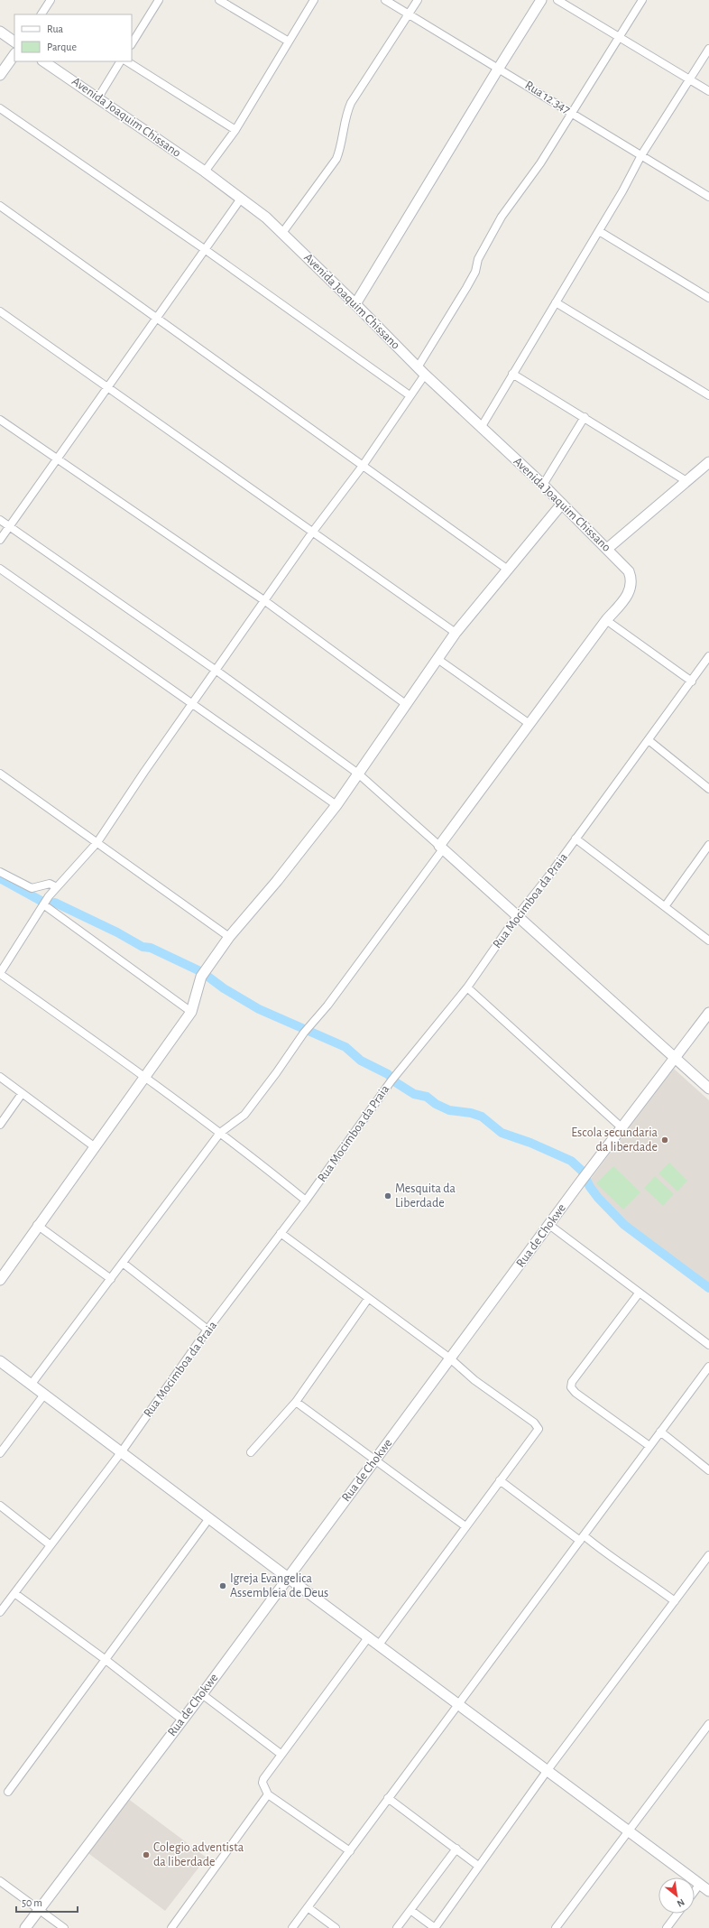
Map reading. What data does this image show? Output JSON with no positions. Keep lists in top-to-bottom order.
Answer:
{
  "streets": {
    "street": [
      "Rua 12.347",
      "Avenida Joaquim Chissano",
      "Rua Mocimboa da Praia",
      "Rua de Chokwe"
    ]
  },
  "places": [
    "Escola secundaria da liberdade",
    "Mesquita da Liberdade",
    "Igreja Evangelica Assembleia de Deus",
    "Colegio adventista da liberdade"
  ],
  "legend": ["Rua", "Parque"],
  "scale_bar": "50 m",
  "north": "bottom right"
}
